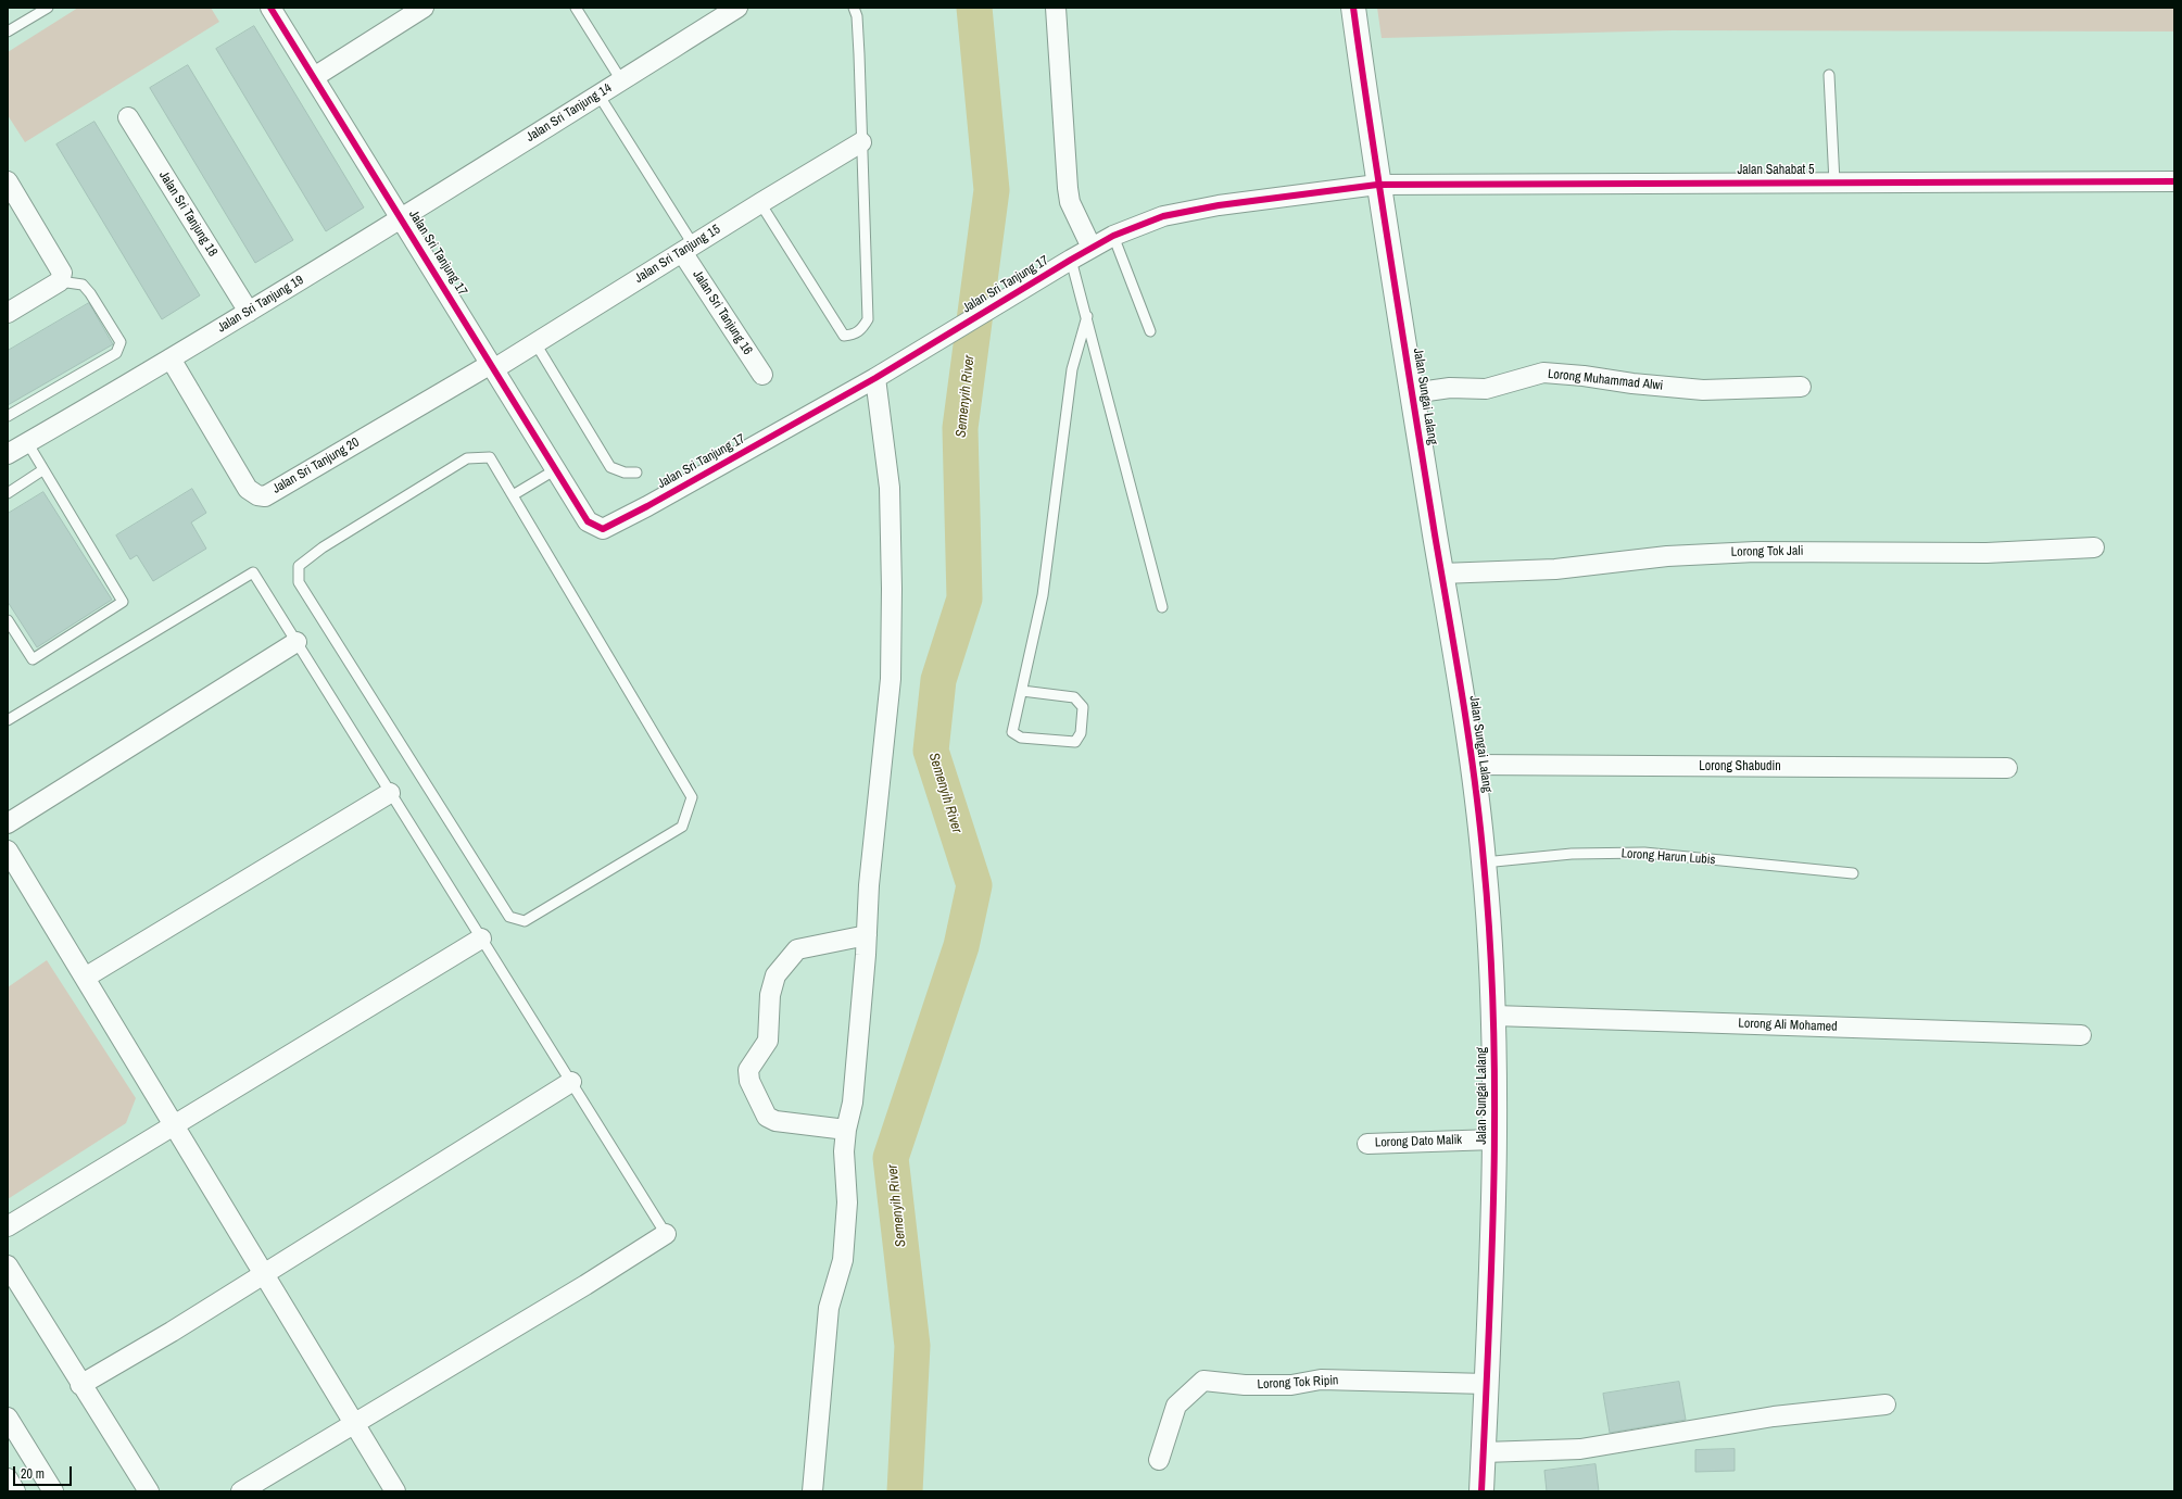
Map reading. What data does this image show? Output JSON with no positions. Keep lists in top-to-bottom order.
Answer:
{
  "streets": {
    "street": [
      "Jalan Sri Tanjung 14",
      "Jalan Sahabat 5",
      "Jalan Sri Tanjung 18",
      "Jalan Sri Tanjung 17",
      "Jalan Sri Tanjung 15",
      "Jalan Sri Tanjung 19",
      "Jalan Sri Tanjung 16",
      "Lorong Muhammad Alwi",
      "Jalan Sungai Lalang",
      "Jalan Sri Tanjung 20",
      "Lorong Tok Jali",
      "Lorong Shabudin",
      "Lorong Ali Mohamed",
      "Lorong Dato Malik",
      "Lorong Tok Ripin"
    ],
    "lane": ["Lorong Harun Lubis"]
  },
  "crossings": [
    ["Jalan Sri Tanjung 14", "Jalan Sri Tanjung 17"],
    ["Jalan Sri Tanjung 14", "Jalan Sri Tanjung 19"],
    ["Jalan Sahabat 5", "Jalan Sri Tanjung 17"],
    ["Jalan Sahabat 5", "Jalan Sungai Lalang"],
    ["Jalan Sri Tanjung 18", "Jalan Sri Tanjung 19"],
    ["Jalan Sri Tanjung 17", "Jalan Sri Tanjung 15"],
    ["Jalan Sri Tanjung 17", "Jalan Sri Tanjung 19"],
    ["Jalan Sri Tanjung 17", "Jalan Sungai Lalang"],
    ["Jalan Sri Tanjung 17", "Jalan Sri Tanjung 20"],
    ["Jalan Sri Tanjung 15", "Jalan Sri Tanjung 16"],
    ["Jalan Sri Tanjung 15", "Jalan Sri Tanjung 20"],
    ["Jalan Sri Tanjung 19", "Jalan Sri Tanjung 20"],
    ["Lorong Muhammad Alwi", "Jalan Sungai Lalang"],
    ["Jalan Sungai Lalang", "Lorong Tok Jali"],
    ["Jalan Sungai Lalang", "Lorong Shabudin"],
    ["Jalan Sungai Lalang", "Lorong Harun Lubis"],
    ["Jalan Sungai Lalang", "Lorong Ali Mohamed"],
    ["Jalan Sungai Lalang", "Lorong Dato Malik"],
    ["Jalan Sungai Lalang", "Lorong Tok Ripin"]
  ],
  "water": ["Semenyih River"],
  "scale_bar": "20 m"
}
